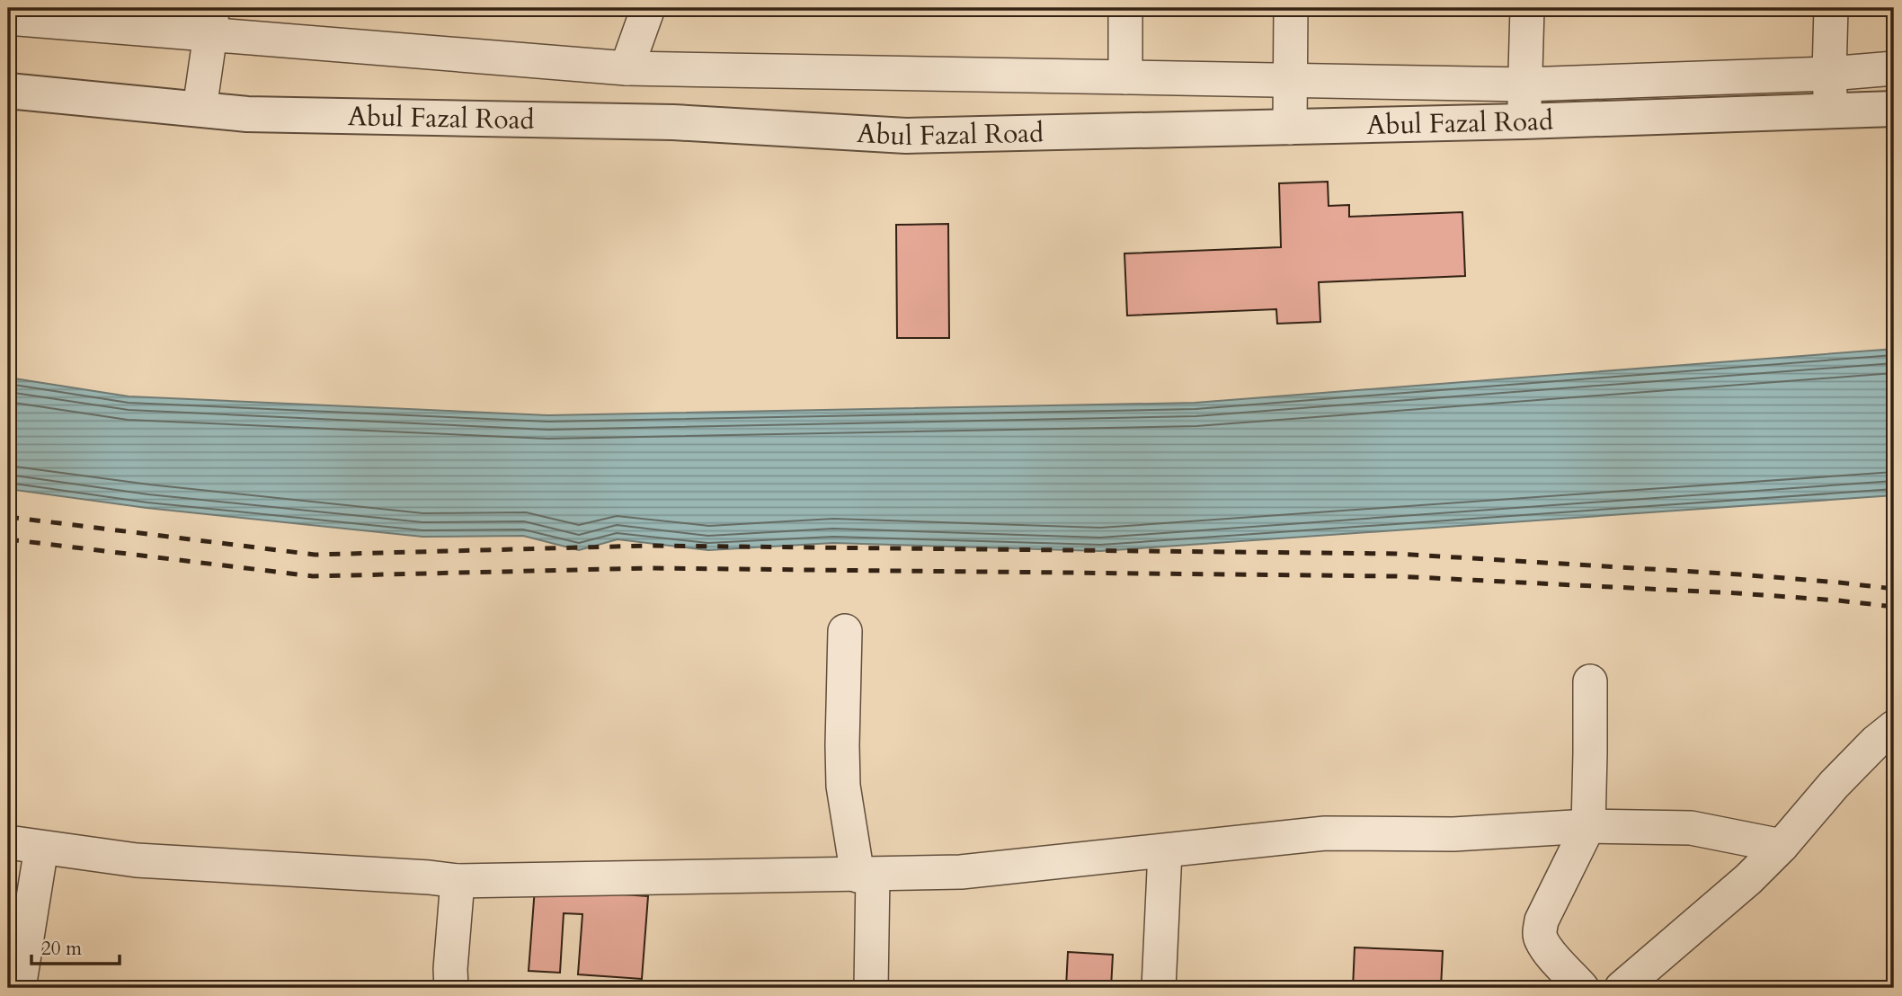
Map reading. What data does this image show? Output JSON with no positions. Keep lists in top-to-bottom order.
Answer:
{
  "streets": {
    "street": ["Abul Fazal Road"]
  },
  "scale_bar": "20 m"
}
